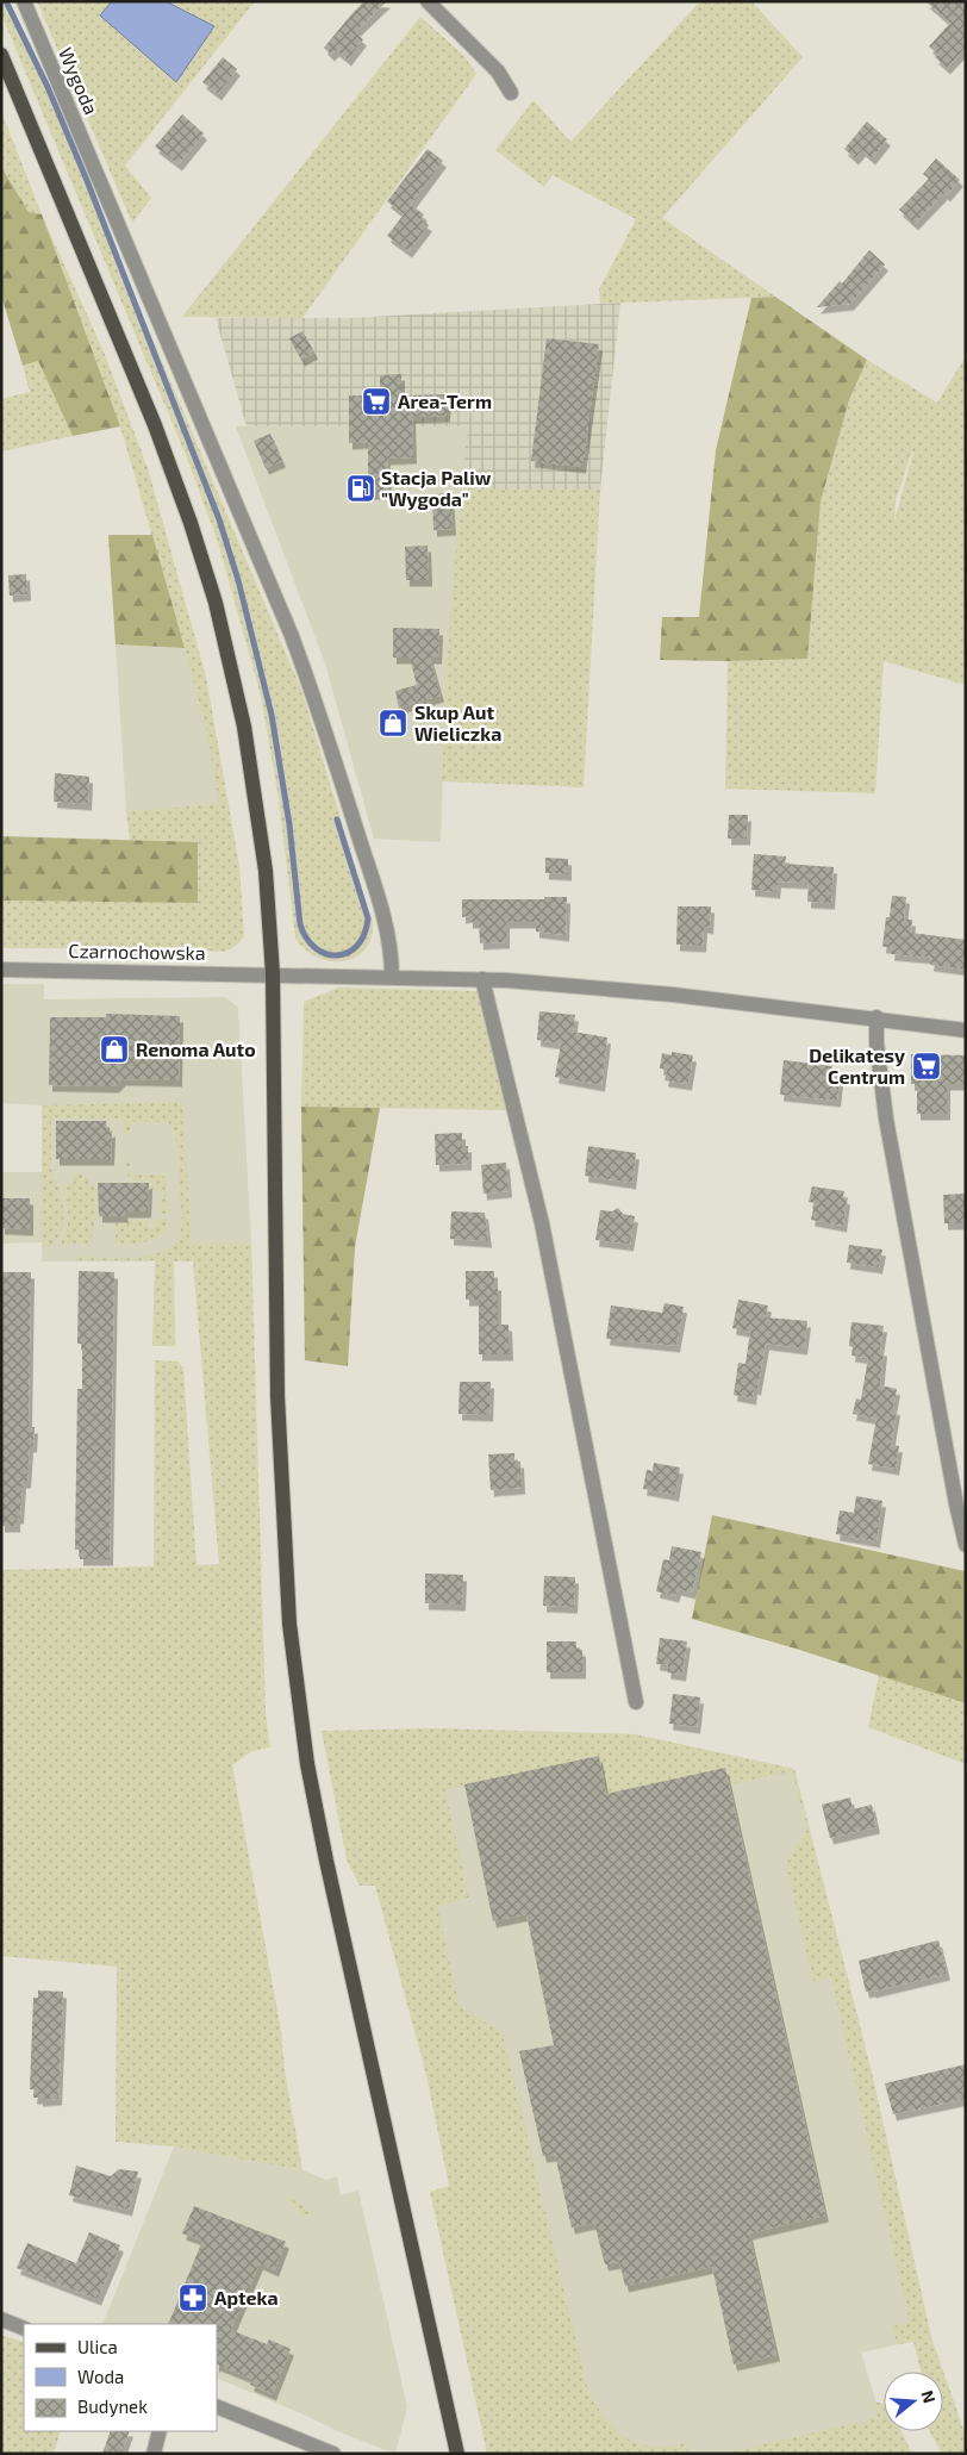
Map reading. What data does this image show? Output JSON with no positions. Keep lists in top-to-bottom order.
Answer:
{
  "streets": {
    "street": ["Wygoda", "Czarnochowska"]
  },
  "crossings": [
    ["Wygoda", "Czarnochowska"]
  ],
  "places": {
    "supermarket": ["Area-Term", "Delikatesy Centrum"],
    "fuel station": ["Stacja Paliw \"Wygoda\""],
    "shop": ["Skup Aut Wieliczka", "Renoma Auto"],
    "pharmacy": ["Apteka"]
  },
  "legend": ["Ulica", "Woda", "Budynek"],
  "north": "right"
}
